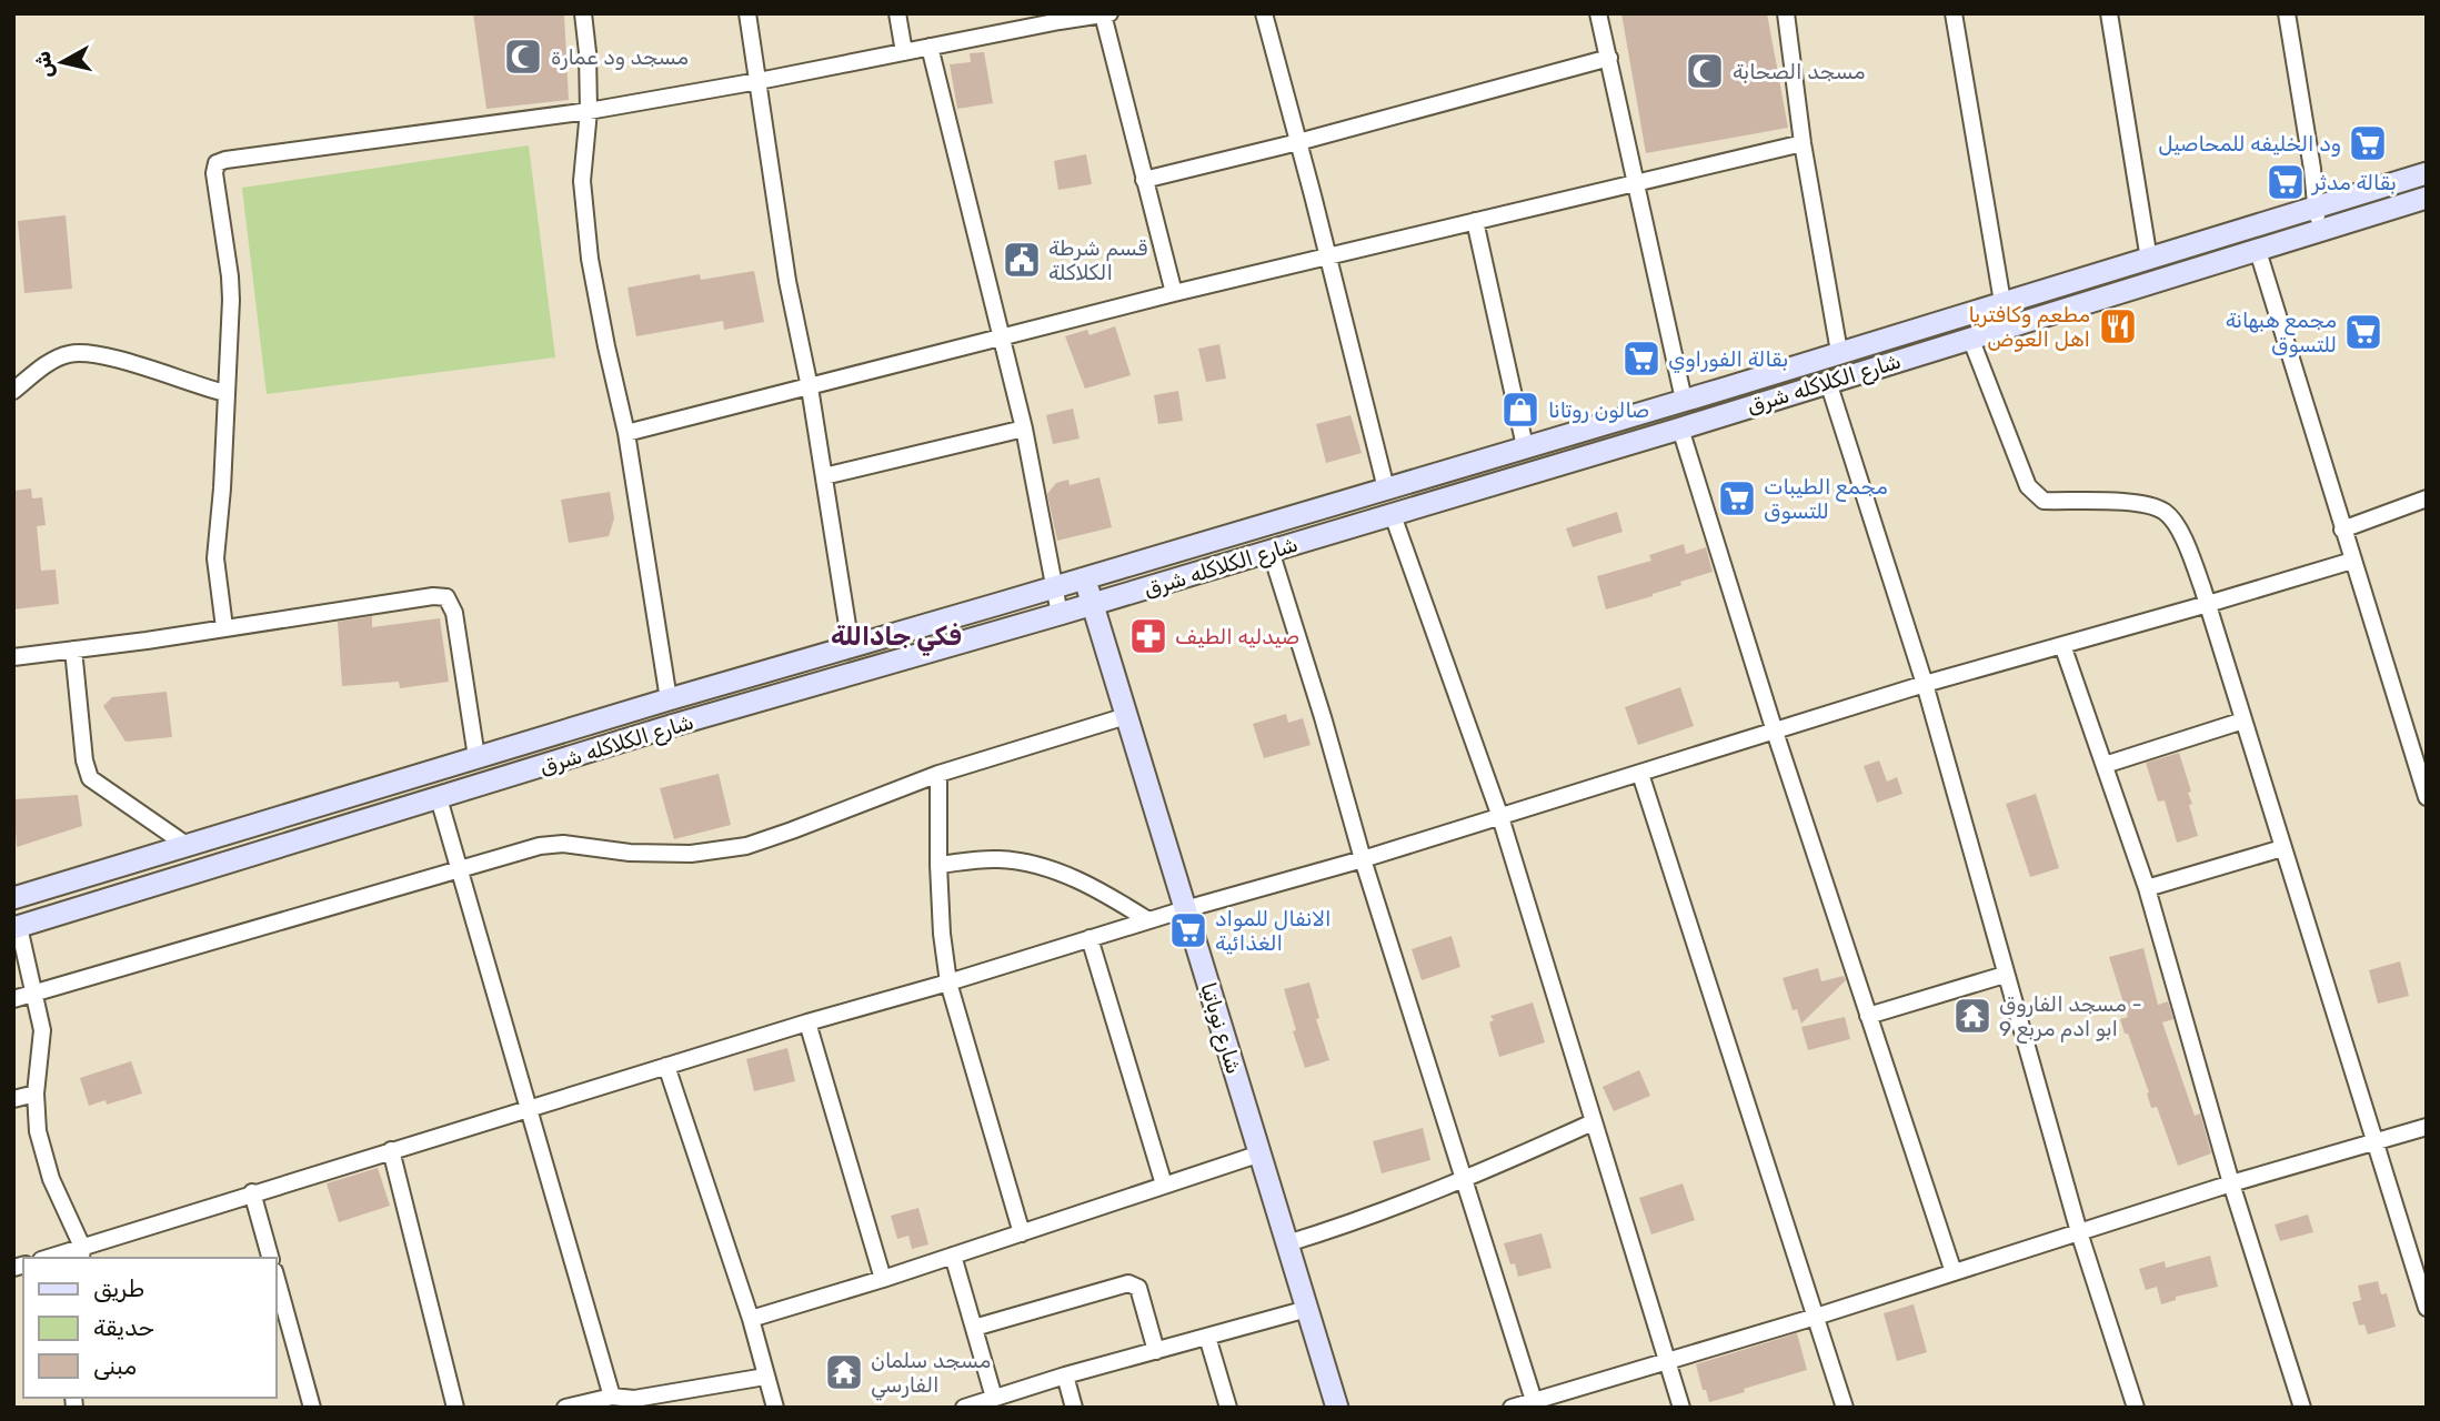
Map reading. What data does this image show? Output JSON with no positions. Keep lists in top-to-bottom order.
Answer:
{
  "streets": {
    "street": ["شارع الكلاكله شرق", "شارع نوباتيا"]
  },
  "crossings": [
    ["شارع الكلاكله شرق", "شارع نوباتيا"]
  ],
  "districts": ["فكي جاداللة"],
  "places": {
    "mosque": ["مسجد ود عمارة", "مسجد الصحابة"],
    "supermarket": [
      "ود الخليفه للمحاصيل",
      "بقالة مدثر",
      "مجمع هبهانة للتسوق",
      "بقالة الفوراوي",
      "مجمع الطيبات للتسوق",
      "الانفال للمواد الغذائية"
    ],
    "public building": ["قسم شرطة الكلاكلة"],
    "restaurant": ["مطعم وكافتريا اهل العوض"],
    "shop": ["صالون روتانا"],
    "pharmacy": ["صيدليه الطيف"],
    "temple": ["مسجد الفاروق - ابو ادم مربع 9", "مسجد سلمان الفارسي"]
  },
  "legend": ["طريق", "حديقة", "مبنى"],
  "north": "left"
}
